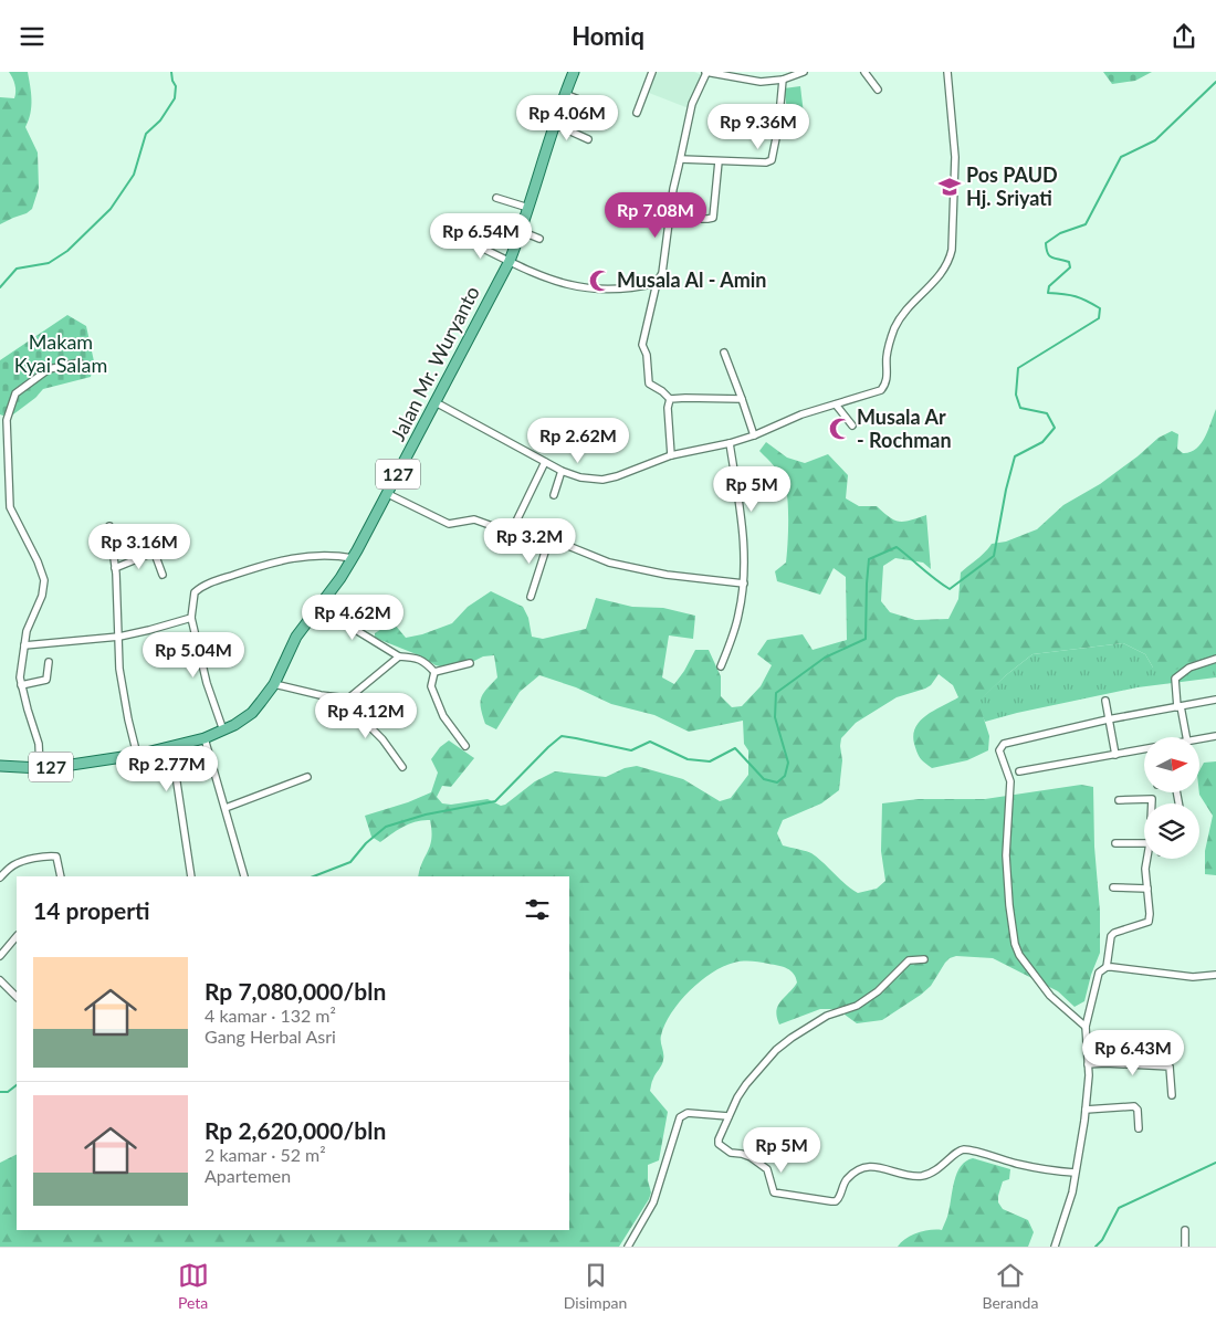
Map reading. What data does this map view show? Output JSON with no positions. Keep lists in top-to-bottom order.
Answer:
{
  "streets": {
    "main road": ["Jalan Mr. Wuryanto", "127"]
  },
  "parks": ["Makam Kyai Salam"],
  "places": {
    "school or university": ["Pos PAUD Hj. Sriyati"],
    "mosque": ["Musala Al - Amin", "Musala Ar - Rochman"]
  },
  "north": "right",
  "page": {
    "header": "Homiq",
    "price": [
      "Rp 4.06M",
      "Rp 9.36M",
      "Rp 7.08M",
      "Rp 6.54M",
      "Rp 2.62M",
      "Rp 5M",
      "Rp 3.2M",
      "Rp 3.16M",
      "Rp 4.62M",
      "Rp 5.04M",
      "Rp 4.12M",
      "Rp 2.77M",
      "Rp 6.43M",
      "Rp 5M"
    ],
    "heading": "14 properti",
    "list": [
      {
        "name": "Rp 7,080,000/bln",
        "note": "4 kamar · 132 m² · Gang Herbal Asri"
      },
      {
        "name": "Rp 2,620,000/bln",
        "note": "2 kamar · 52 m² · Apartemen"
      }
    ],
    "tabs": ["Peta", "Disimpan", "Beranda"]
  }
}
